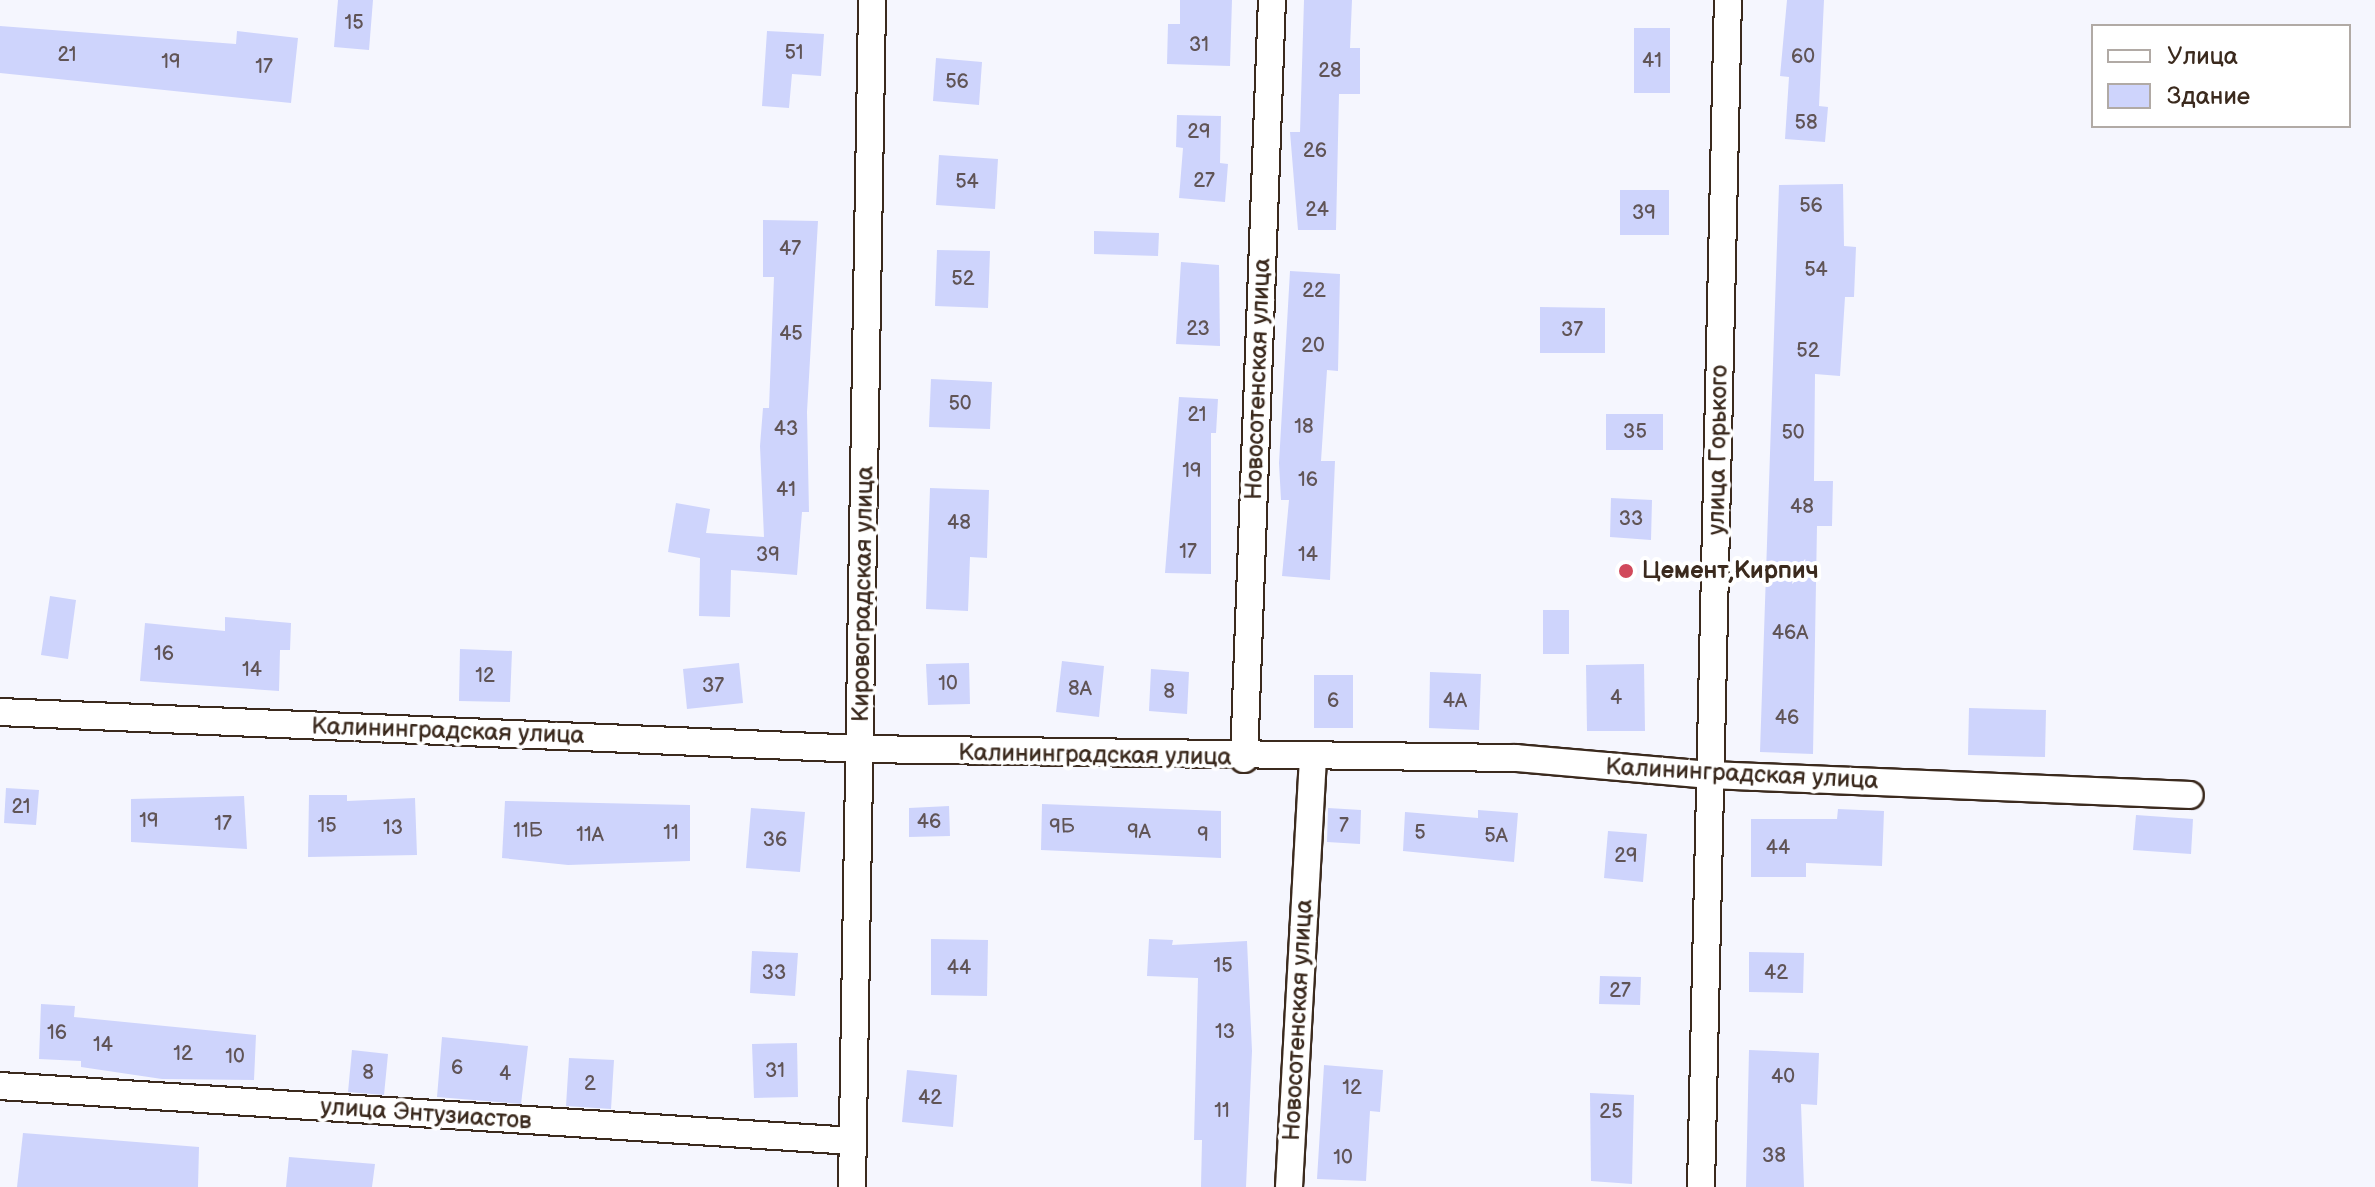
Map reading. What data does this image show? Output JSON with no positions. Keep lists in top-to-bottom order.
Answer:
{
  "streets": {
    "street": [
      "Новосотенская улица",
      "улица Горького",
      "Кировоградская улица",
      "Калининградская улица",
      "улица Энтузиастов"
    ]
  },
  "crossings": [
    ["Новосотенская улица", "Калининградская улица"],
    ["улица Горького", "Калининградская улица"],
    ["Кировоградская улица", "Калининградская улица"],
    ["Кировоградская улица", "улица Энтузиастов"]
  ],
  "places": ["Цемент,Кирпич"],
  "house_numbers": [
    "15",
    "31",
    "51",
    "21",
    "60",
    "41",
    "19",
    "17",
    "28",
    "56",
    "58",
    "29",
    "26",
    "27",
    "54",
    "56",
    "24",
    "39",
    "47",
    "54",
    "52",
    "22",
    "23",
    "37",
    "45",
    "20",
    "52",
    "50",
    "21",
    "18",
    "43",
    "35",
    "50",
    "19",
    "16",
    "41",
    "48",
    "33",
    "48",
    "17",
    "39",
    "14",
    "46А",
    "16",
    "14",
    "12",
    "10",
    "37",
    "8А",
    "8",
    "4",
    "6",
    "4А",
    "46",
    "21",
    "19",
    "46",
    "17",
    "15",
    "7",
    "9Б",
    "13",
    "11Б",
    "9А",
    "11",
    "5",
    "11А",
    "9",
    "5А",
    "36",
    "44",
    "29",
    "15",
    "44",
    "33",
    "42",
    "27",
    "13",
    "16",
    "14",
    "12",
    "10",
    "6",
    "31",
    "8",
    "4",
    "40",
    "2",
    "12",
    "42",
    "11",
    "25",
    "38",
    "10"
  ],
  "legend": ["Улица", "Здание"]
}
